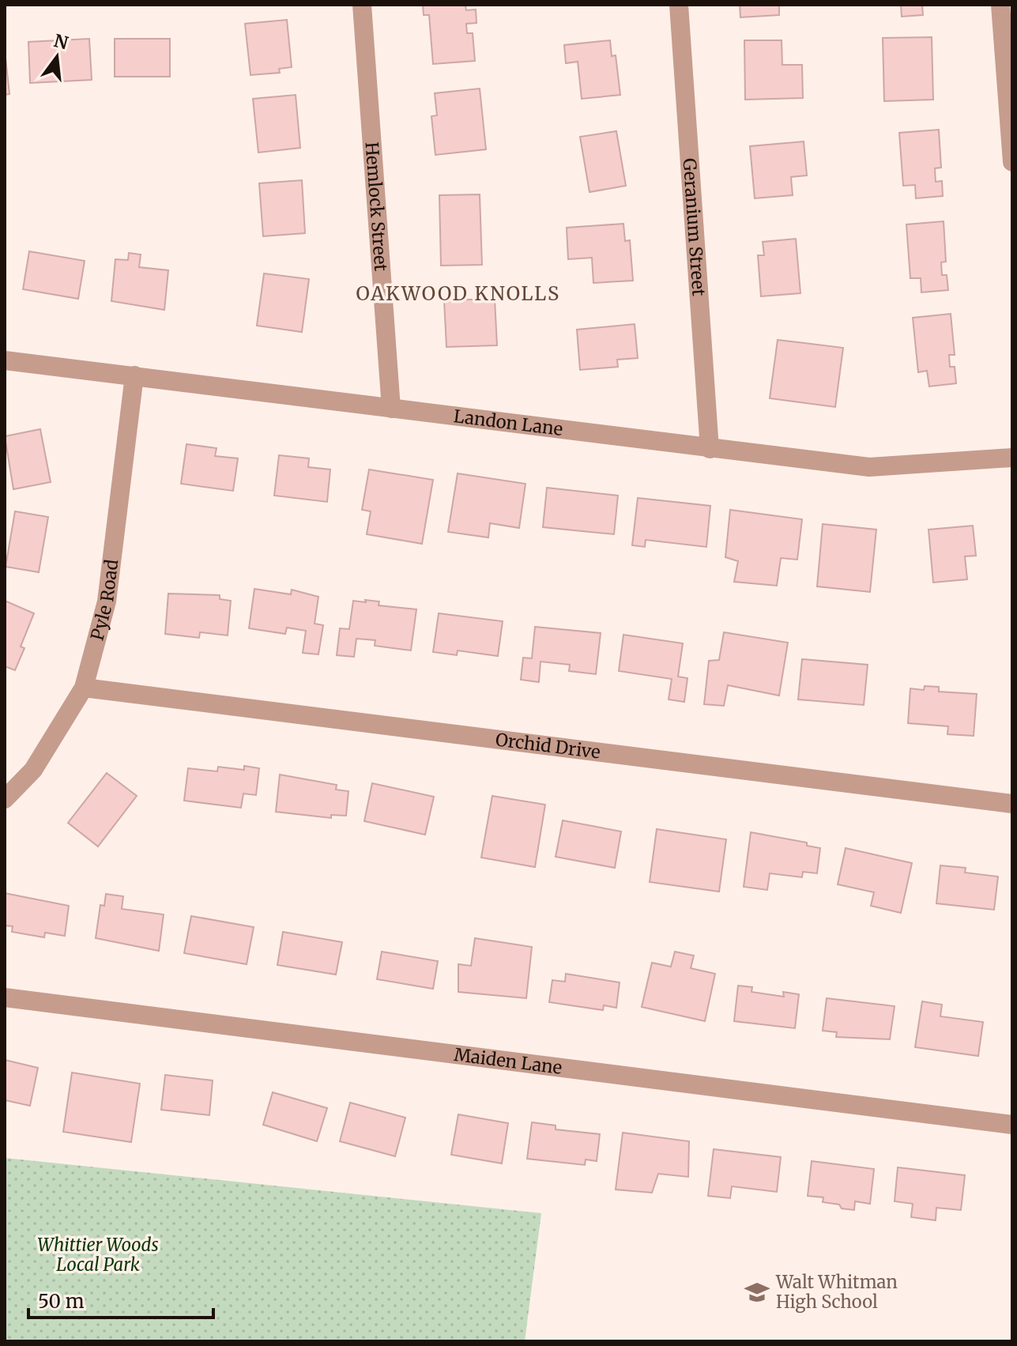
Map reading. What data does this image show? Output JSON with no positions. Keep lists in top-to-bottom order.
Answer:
{
  "streets": {
    "street": [
      "Hemlock Street",
      "Geranium Street",
      "Landon Lane",
      "Pyle Road",
      "Orchid Drive",
      "Maiden Lane"
    ]
  },
  "crossings": [
    ["Hemlock Street", "Landon Lane"],
    ["Geranium Street", "Landon Lane"],
    ["Landon Lane", "Pyle Road"],
    ["Pyle Road", "Orchid Drive"]
  ],
  "districts": ["OAKWOOD KNOLLS"],
  "parks": ["Whittier Woods Local Park"],
  "places": {
    "school or university": ["Walt Whitman High School"]
  },
  "scale_bar": "50 m",
  "north": "top"
}
